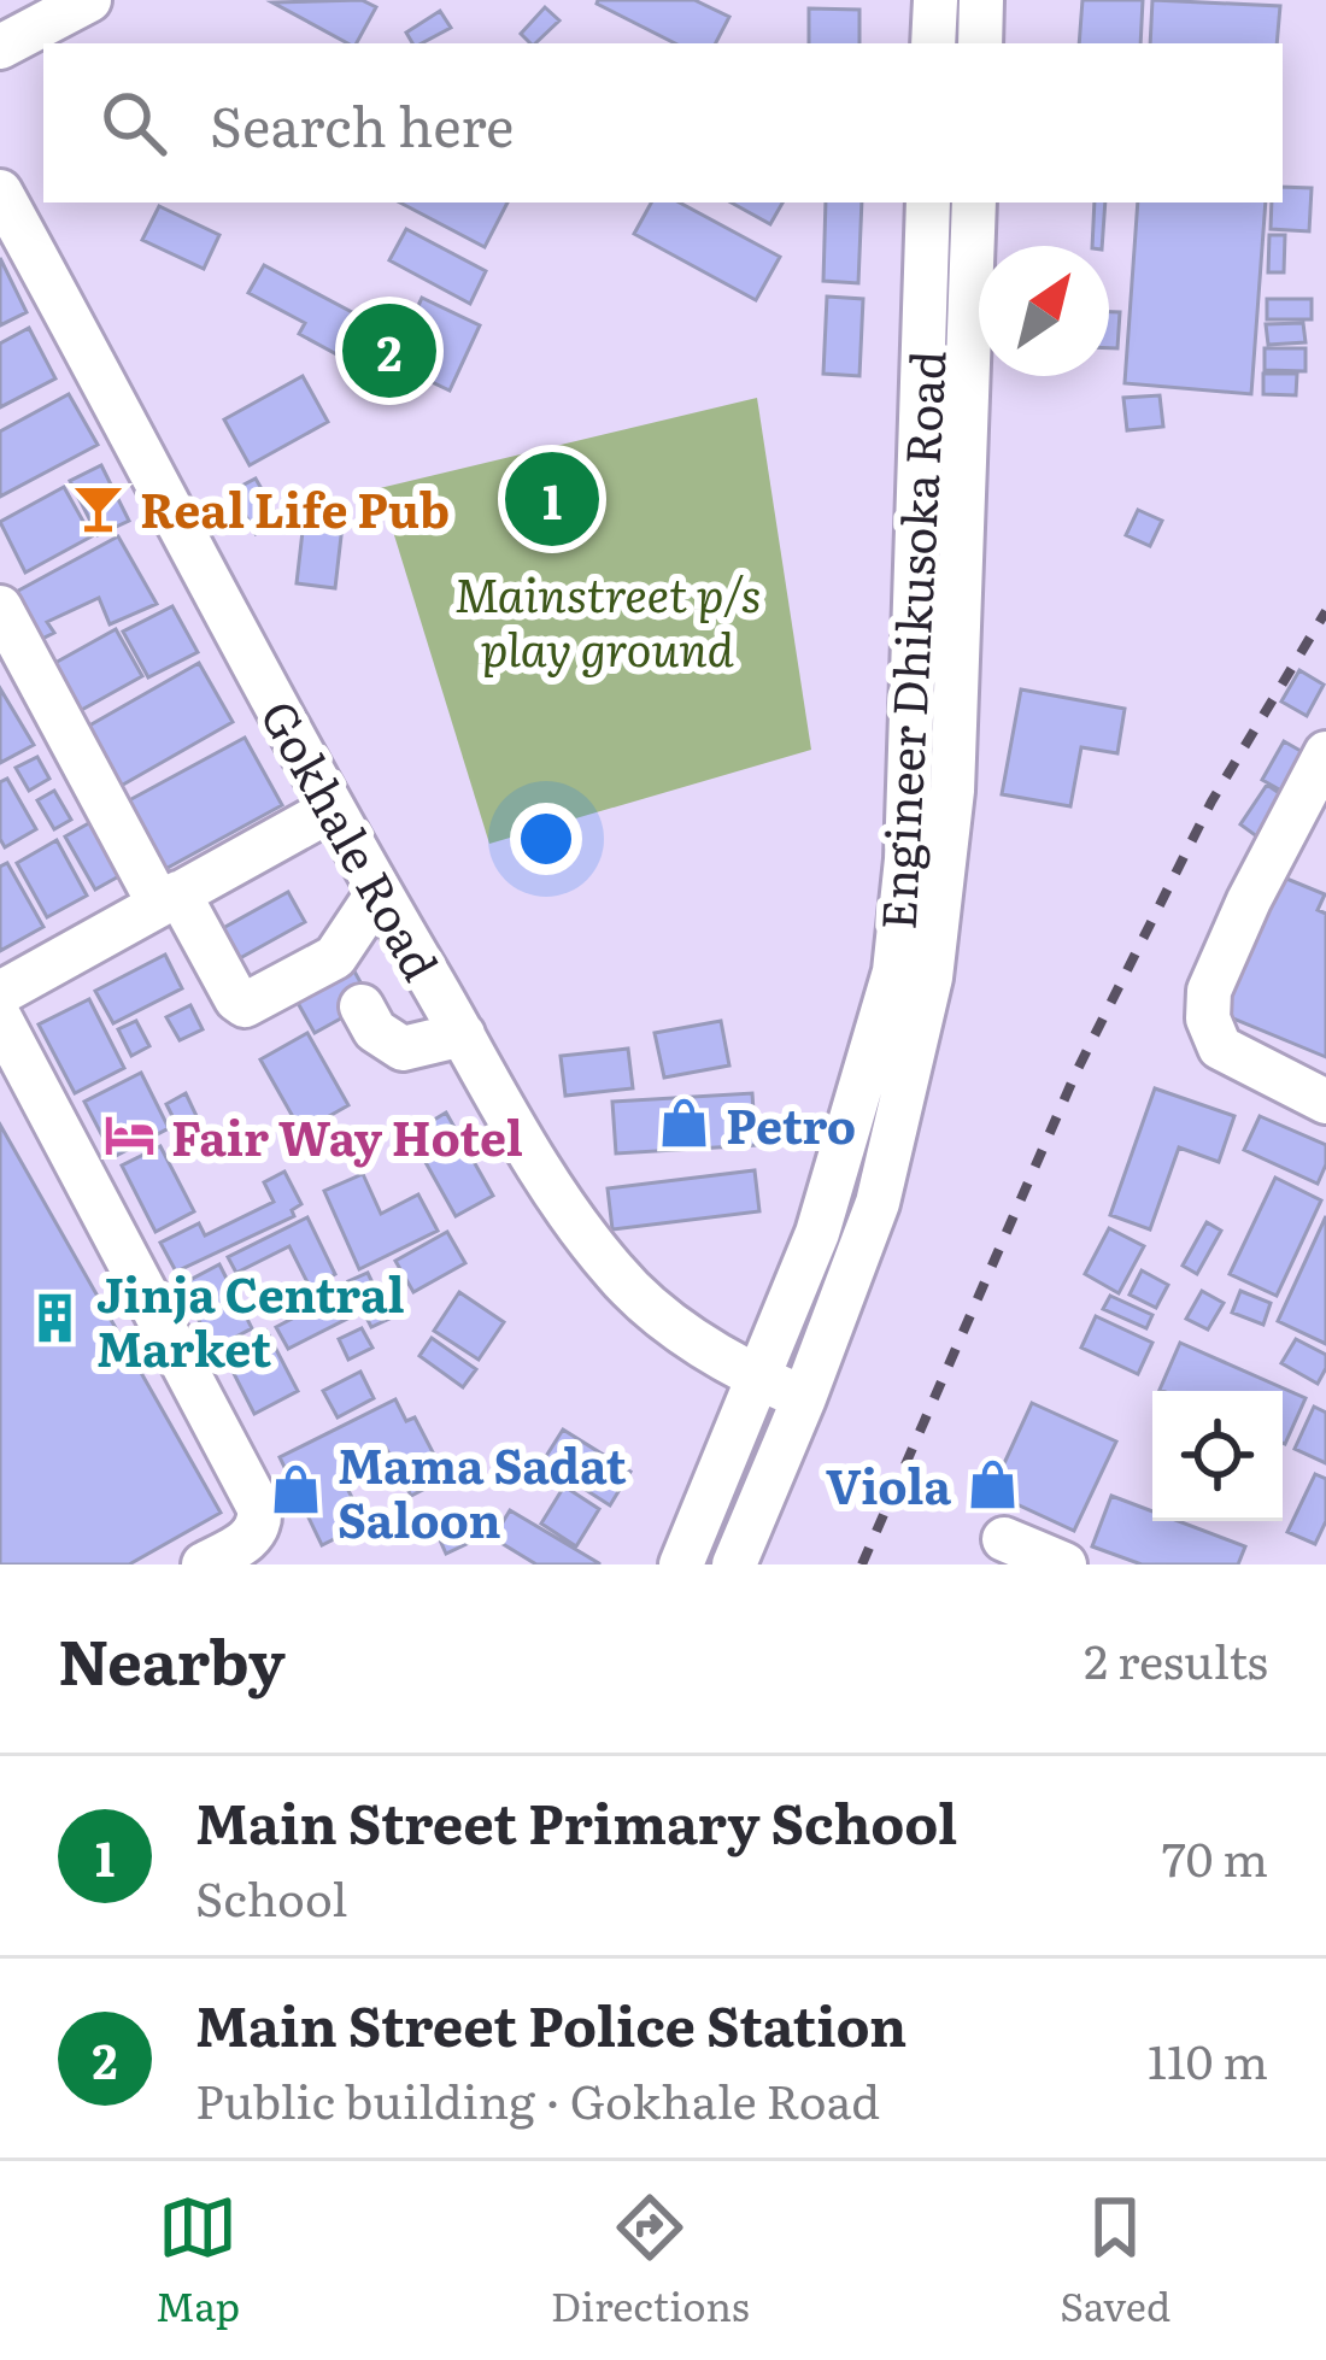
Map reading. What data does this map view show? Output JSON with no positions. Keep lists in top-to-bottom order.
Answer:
{
  "streets": {
    "street": ["Engineer Dhikusoka Road", "Gokhale Road"]
  },
  "crossings": [
    ["Engineer Dhikusoka Road", "Gokhale Road"]
  ],
  "parks": ["Mainstreet p/s play ground"],
  "places": {
    "bar": ["Real Life Pub"],
    "shop": ["Petro", "Viola", "Mama Sadat Saloon"],
    "hotel": ["Fair Way Hotel"],
    "building": ["Jinja Central Market"]
  },
  "north": "top right",
  "page": {
    "search": "Search here",
    "pins": ["2", "1"],
    "heading": ["Nearby", "2 results"],
    "list": [
      {
        "mark": "1",
        "name": "Main Street Primary School",
        "note": "School",
        "value": "70 m"
      },
      {
        "mark": "2",
        "name": "Main Street Police Station",
        "note": "Public building · Gokhale Road",
        "value": "110 m"
      }
    ],
    "nav": ["Map", "Directions", "Saved"]
  }
}
